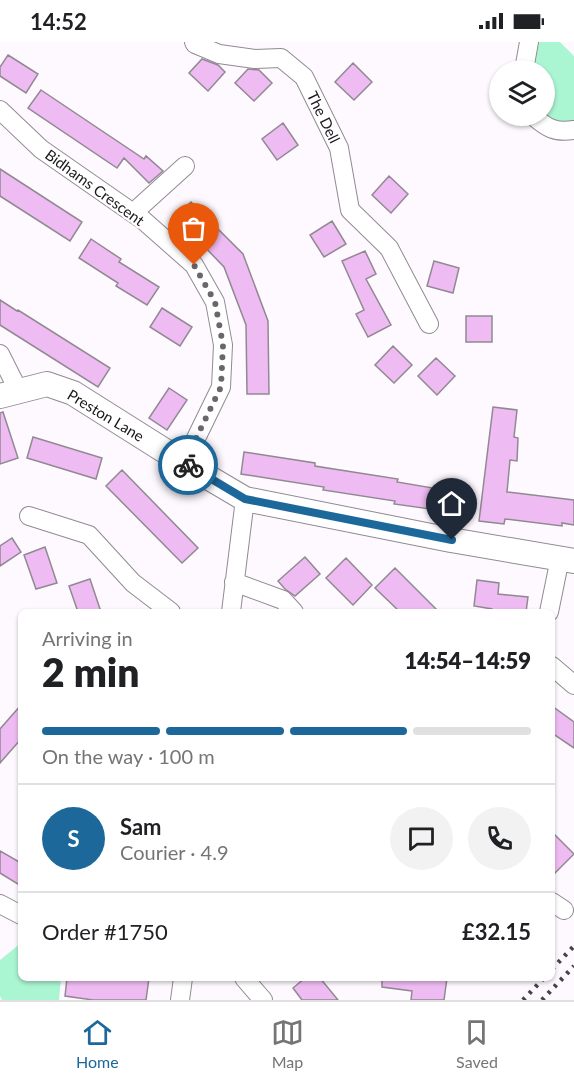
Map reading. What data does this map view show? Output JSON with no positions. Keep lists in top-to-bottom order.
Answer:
{
  "streets": {
    "street": ["The Dell", "Bidhams Crescent", "Preston Lane"]
  },
  "crossings": [
    ["Bidhams Crescent", "Preston Lane"]
  ],
  "page": {
    "status": "14:52",
    "heading": ["2 min", "Arriving in", "14:54–14:59"],
    "panel": [
      "Sam",
      "Courier · 4.9",
      "Order #1750",
      "£32.15"
    ],
    "bar": "On the way · 100 m",
    "round": "S",
    "tabs": ["Home", "Map", "Saved"]
  }
}
